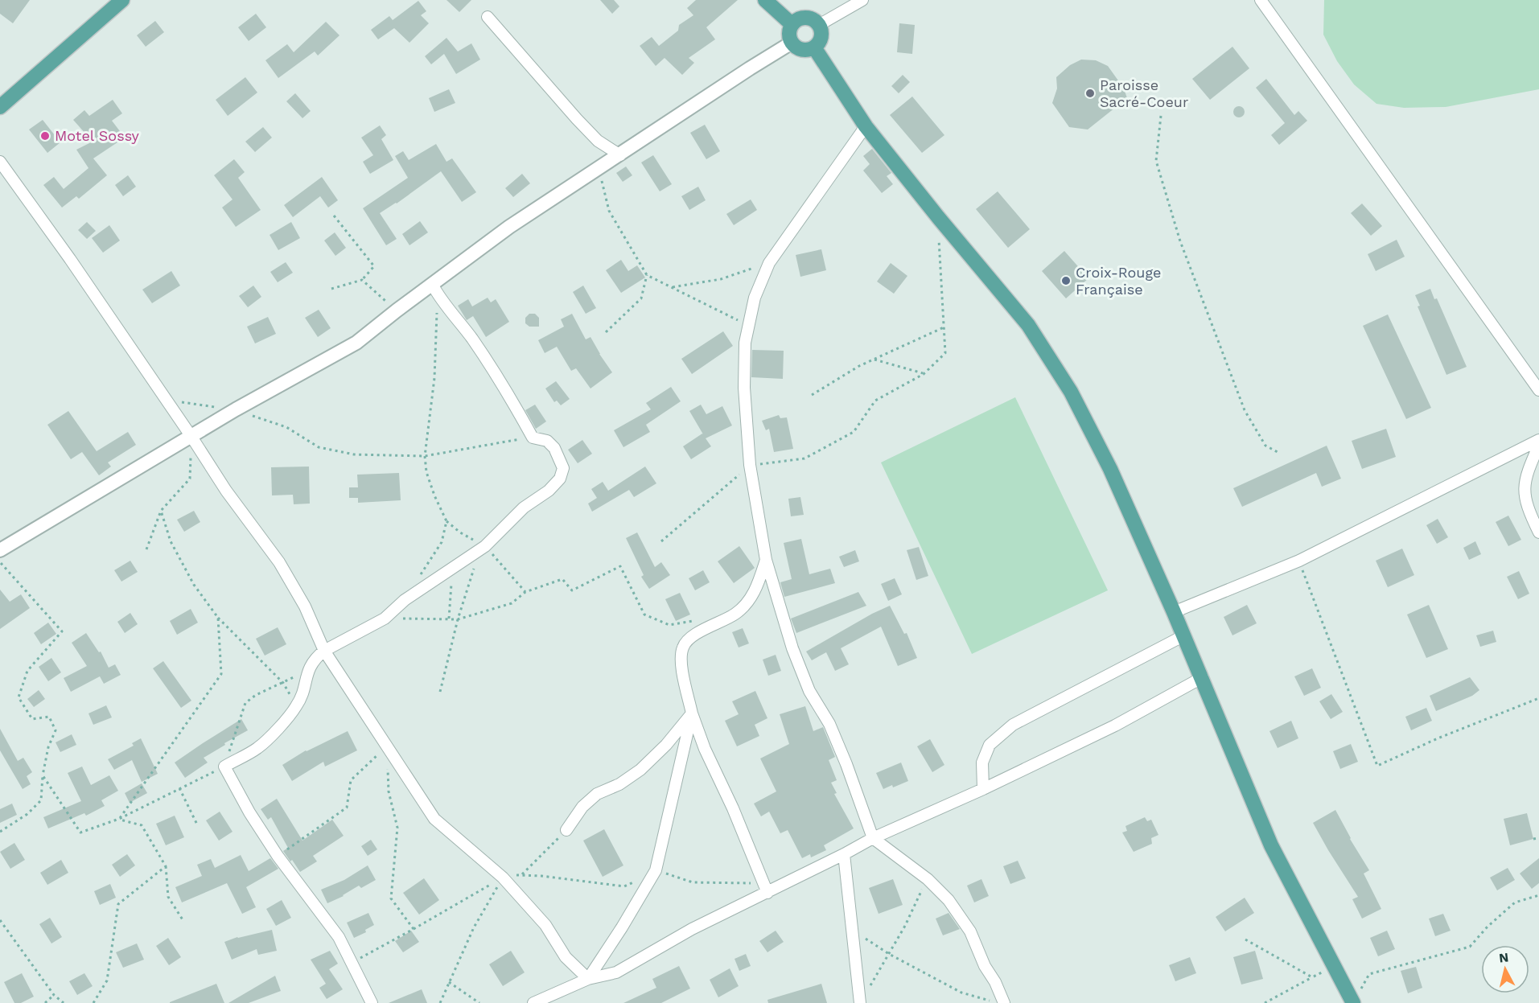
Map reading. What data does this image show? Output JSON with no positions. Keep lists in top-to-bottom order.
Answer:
{
  "places": ["Paroisse Sacré-Coeur", "Motel Sossy", "Croix-Rouge Française"],
  "north": "top"
}
